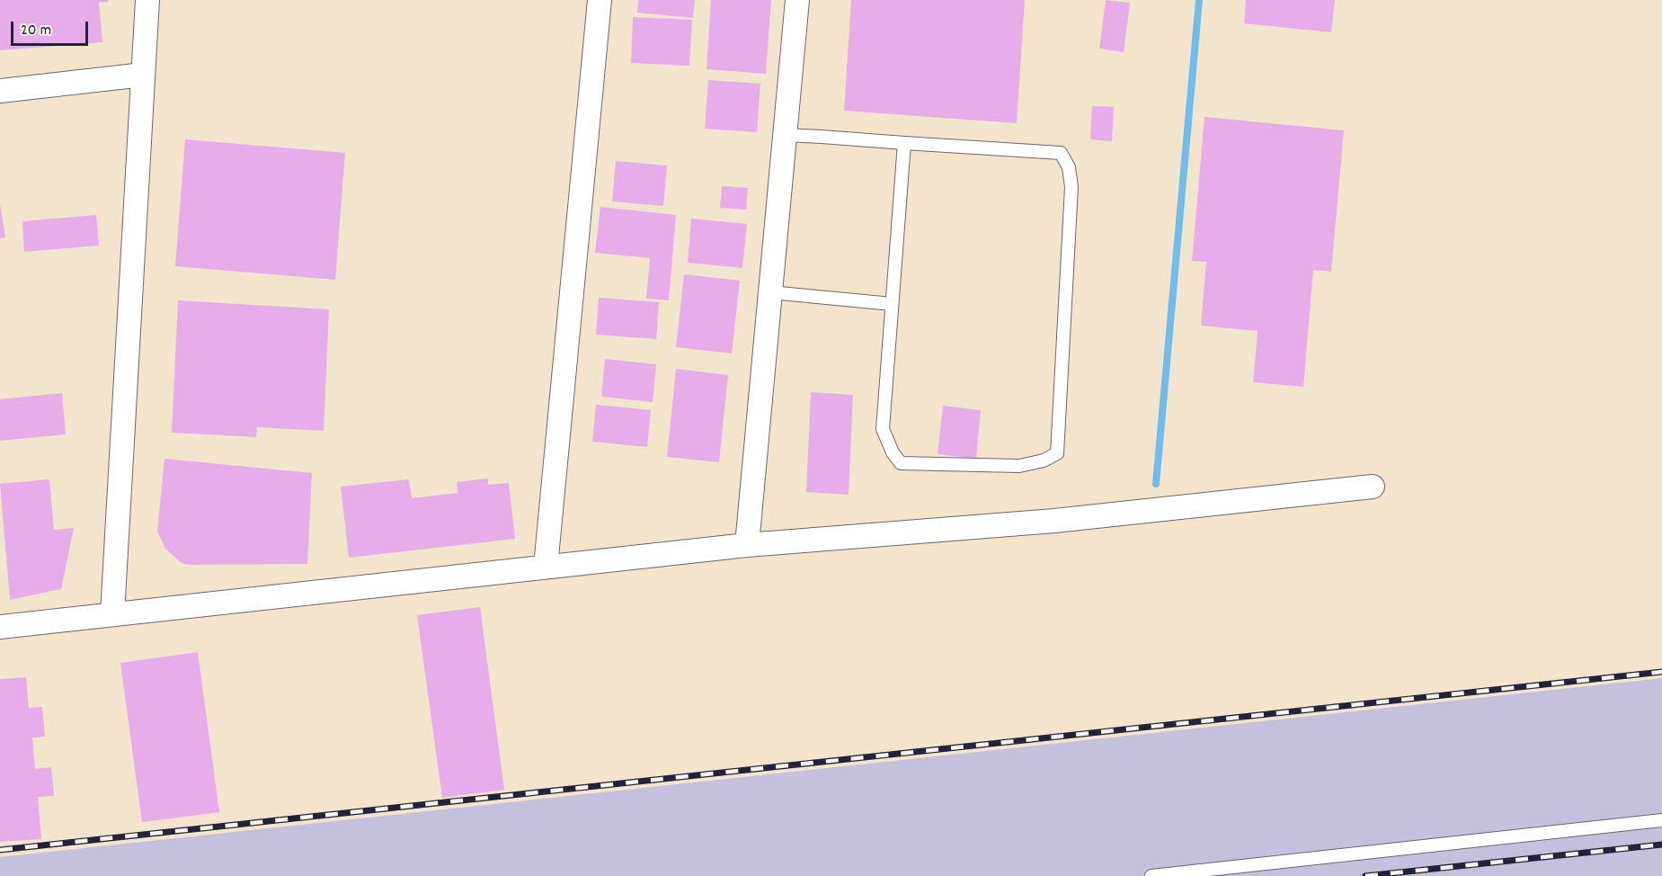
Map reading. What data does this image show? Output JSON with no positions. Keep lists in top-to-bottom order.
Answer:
{
  "scale_bar": "20 m"
}
